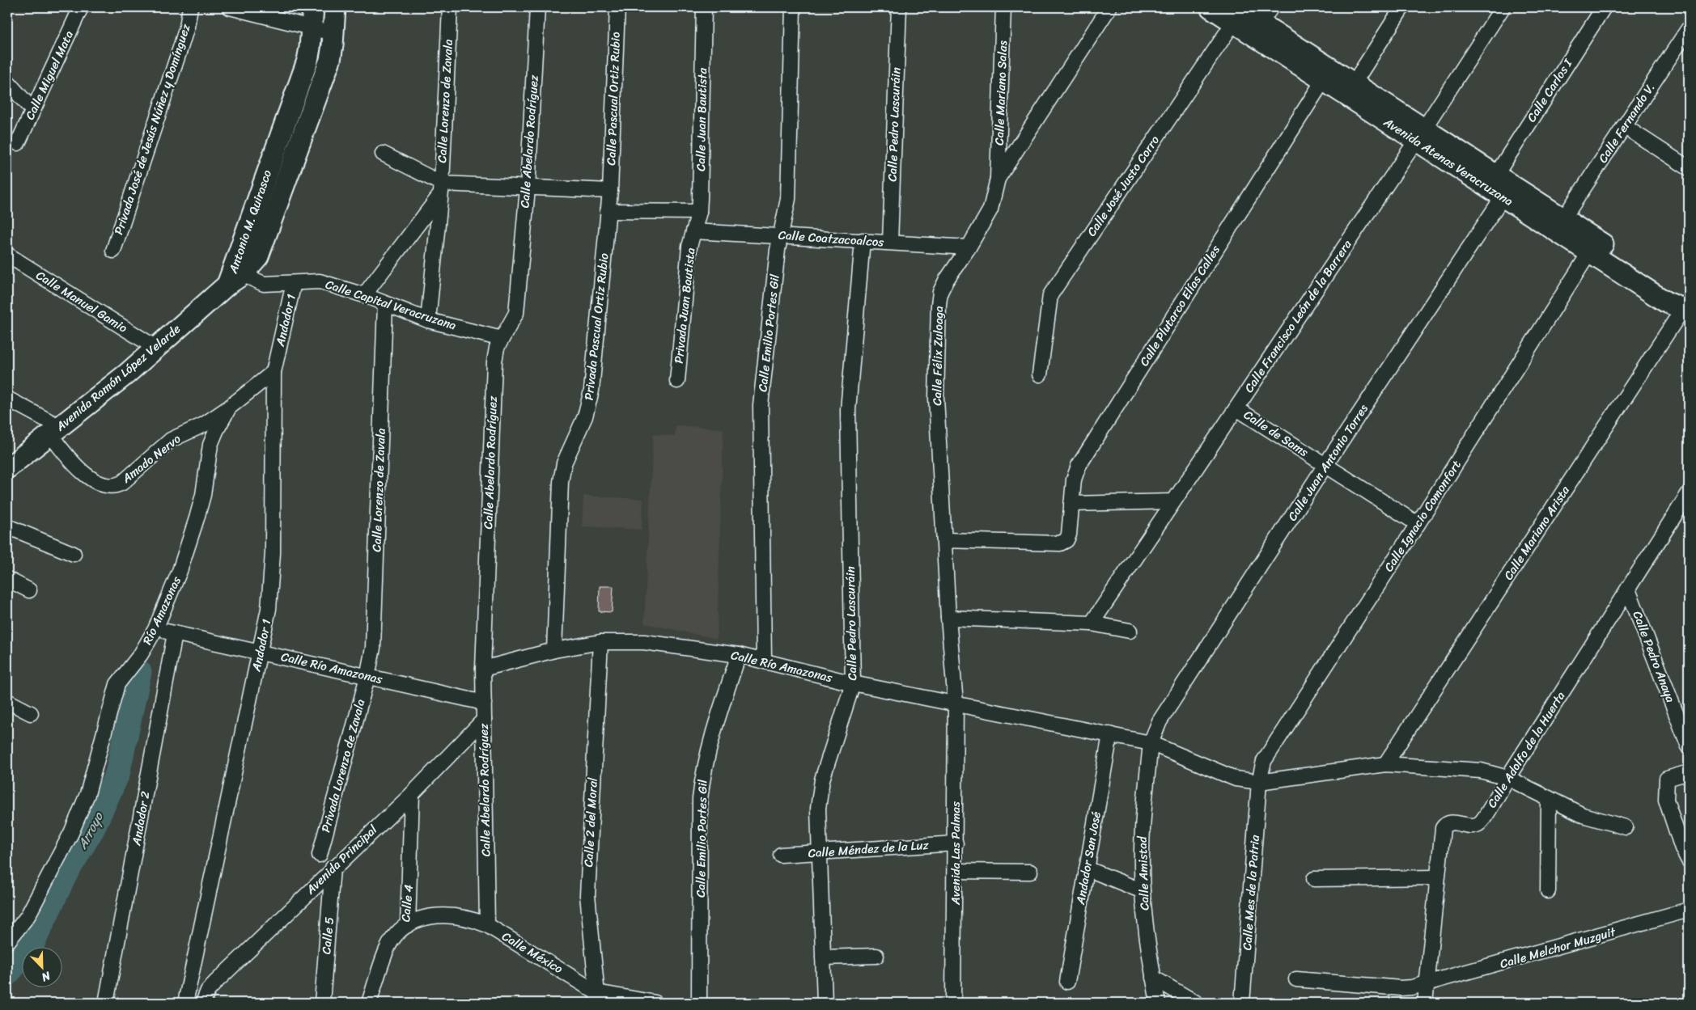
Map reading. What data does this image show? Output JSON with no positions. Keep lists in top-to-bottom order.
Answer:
{
  "streets": {
    "main road": ["Avenida Atenas Veracruzana", "Antonio M. Quirasco", "Avenida Ramón López Velarde"],
    "street": [
      "Calle Miguel Mata",
      "Calle Carlos I",
      "Calle Mariano Salas",
      "Calle Pascual Ortiz Rubio",
      "Calle Lorenzo de Zavala",
      "Calle Juan Bautista",
      "Calle Fernando V.",
      "Calle Pedro Lascuráin",
      "Privada José de Jesús Núñez y Domínguez",
      "Calle Abelardo Rodríguez",
      "Calle José Justo Corro",
      "Calle Coatzacoalcos",
      "Calle Manuel Gamio",
      "Calle Capital Veracruzana",
      "Privada Juan Bautista",
      "Calle Plutarco Elías Calles",
      "Calle Francisco León de la Barrera",
      "Andador 1",
      "Privada Pascual Ortiz Rubio",
      "Calle Emilio Portes Gil",
      "Calle Félix Zuloaga",
      "Calle de Sams",
      "Amado Nervo",
      "Calle Juan Antonio Torres",
      "Calle Ignacio Comonfort",
      "Calle Mariano Arista",
      "Río Amazonas",
      "Calle Pedro Anaya",
      "Calle Río Amazonas",
      "Calle Adolfo de la Huerta",
      "Privada Lorenzo de Zavala",
      "Andador 2",
      "Calle 2 del Moral",
      "Calle Méndez de la Luz",
      "Avenida Las Palmas",
      "Andador San José",
      "Avenida Principal",
      "Calle Amistad",
      "Calle Mes de la Patria",
      "Calle 4",
      "Calle 5",
      "Calle Melchor Muzguit",
      "Calle México"
    ]
  },
  "crossings": [
    ["Calle Carlos I", "Avenida Atenas Veracruzana"],
    ["Calle Carlos I", "Calle Juan Antonio Torres"],
    ["Calle Mariano Salas", "Calle Félix Zuloaga"],
    ["Calle Pascual Ortiz Rubio", "Privada Pascual Ortiz Rubio"],
    ["Calle Lorenzo de Zavala", "Calle Capital Veracruzana"],
    ["Calle Lorenzo de Zavala", "Calle Río Amazonas"],
    ["Calle Lorenzo de Zavala", "Privada Lorenzo de Zavala"],
    ["Calle Juan Bautista", "Calle Coatzacoalcos"],
    ["Calle Juan Bautista", "Privada Juan Bautista"],
    ["Calle Fernando V.", "Avenida Atenas Veracruzana"],
    ["Calle Pedro Lascuráin", "Calle Coatzacoalcos"],
    ["Calle Pedro Lascuráin", "Calle Río Amazonas"],
    ["Calle Pedro Lascuráin", "Calle Méndez de la Luz"],
    ["Calle Abelardo Rodríguez", "Calle Capital Veracruzana"],
    ["Calle Abelardo Rodríguez", "Calle Río Amazonas"],
    ["Calle Abelardo Rodríguez", "Avenida Principal"],
    ["Calle Abelardo Rodríguez", "Calle México"],
    ["Avenida Atenas Veracruzana", "Calle José Justo Corro"],
    ["Avenida Atenas Veracruzana", "Calle Plutarco Elías Calles"],
    ["Avenida Atenas Veracruzana", "Calle Francisco León de la Barrera"],
    ["Avenida Atenas Veracruzana", "Calle Juan Antonio Torres"],
    ["Avenida Atenas Veracruzana", "Calle Ignacio Comonfort"],
    ["Avenida Atenas Veracruzana", "Calle Mariano Arista"],
    ["Antonio M. Quirasco", "Calle Capital Veracruzana"],
    ["Antonio M. Quirasco", "Avenida Ramón López Velarde"],
    ["Calle Coatzacoalcos", "Privada Juan Bautista"],
    ["Calle Coatzacoalcos", "Calle Emilio Portes Gil"],
    ["Calle Coatzacoalcos", "Calle Félix Zuloaga"],
    ["Calle Manuel Gamio", "Avenida Ramón López Velarde"],
    ["Calle Capital Veracruzana", "Andador 1"],
    ["Calle Capital Veracruzana", "Avenida Ramón López Velarde"],
    ["Calle Plutarco Elías Calles", "Calle Félix Zuloaga"],
    ["Calle Francisco León de la Barrera", "Calle de Sams"],
    ["Andador 1", "Río Amazonas"],
    ["Andador 1", "Calle Río Amazonas"],
    ["Privada Pascual Ortiz Rubio", "Calle Río Amazonas"],
    ["Calle Emilio Portes Gil", "Calle Río Amazonas"],
    ["Calle Félix Zuloaga", "Calle Río Amazonas"],
    ["Calle Félix Zuloaga", "Avenida Las Palmas"],
    ["Avenida Ramón López Velarde", "Amado Nervo"],
    ["Calle de Sams", "Calle Juan Antonio Torres"],
    ["Calle de Sams", "Calle Ignacio Comonfort"],
    ["Amado Nervo", "Río Amazonas"],
    ["Calle Juan Antonio Torres", "Calle Río Amazonas"],
    ["Calle Juan Antonio Torres", "Calle Amistad"],
    ["Calle Ignacio Comonfort", "Calle Río Amazonas"],
    ["Calle Ignacio Comonfort", "Calle Mes de la Patria"],
    ["Calle Mariano Arista", "Calle Río Amazonas"],
    ["Río Amazonas", "Calle Río Amazonas"],
    ["Calle Pedro Anaya", "Calle Adolfo de la Huerta"],
    ["Calle Río Amazonas", "Calle Adolfo de la Huerta"],
    ["Calle Río Amazonas", "Privada Lorenzo de Zavala"],
    ["Calle Río Amazonas", "Andador 2"],
    ["Calle Río Amazonas", "Calle 2 del Moral"],
    ["Calle Río Amazonas", "Avenida Las Palmas"],
    ["Calle Río Amazonas", "Andador San José"],
    ["Calle Río Amazonas", "Calle Amistad"],
    ["Calle Río Amazonas", "Calle Mes de la Patria"],
    ["Calle Adolfo de la Huerta", "Calle Melchor Muzguit"],
    ["Calle 2 del Moral", "Calle México"],
    ["Calle Méndez de la Luz", "Avenida Las Palmas"],
    ["Avenida Principal", "Calle 4"],
    ["Avenida Principal", "Calle 5"],
    ["Calle 4", "Calle México"]
  ],
  "water": ["Arroyo"],
  "north": "bottom right"
}
